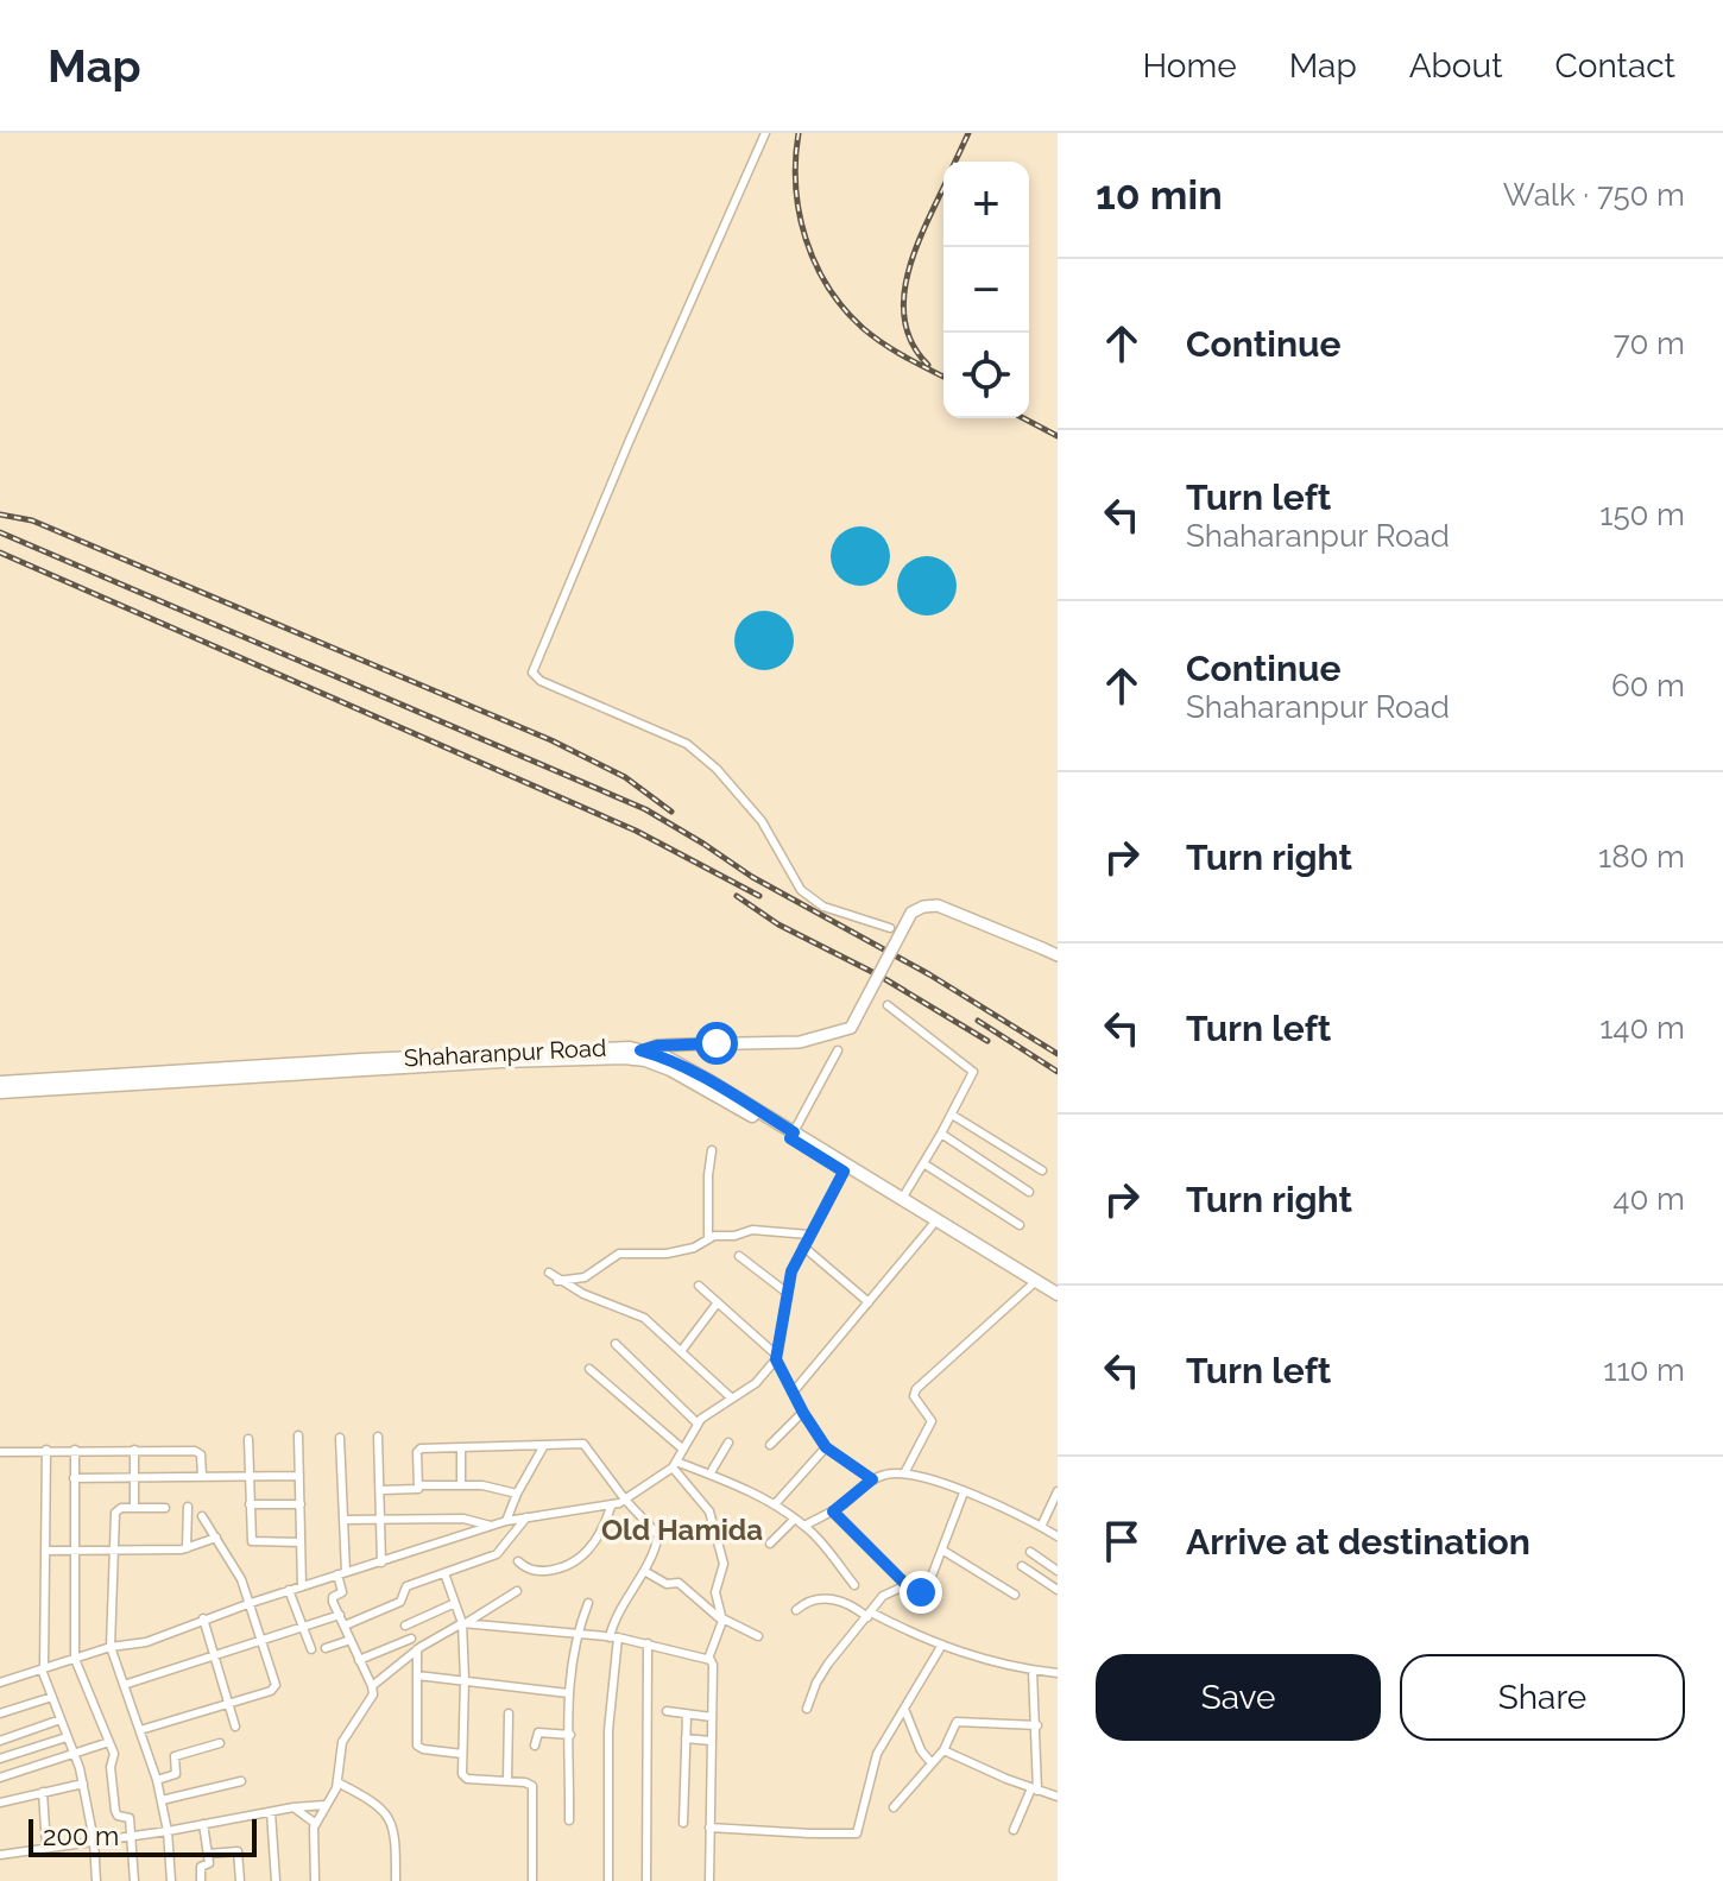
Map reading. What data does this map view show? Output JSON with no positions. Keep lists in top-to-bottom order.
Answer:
{
  "streets": {
    "main road": ["Shaharanpur Road"]
  },
  "districts": ["Old Hamida"],
  "scale_bar": "200 m",
  "page": {
    "header": "Map",
    "nav": [
      "Home",
      "Map",
      "About",
      "Contact"
    ],
    "heading": ["10 min", "Walk · 750 m"],
    "map_buttons": ["+", "−"],
    "list": [
      ["Continue", "70 m"],
      ["Turn left", "Shaharanpur Road", "150 m"],
      ["Continue", "Shaharanpur Road", "60 m"],
      ["Turn right", "180 m"],
      ["Turn left", "140 m"],
      ["Turn right", "40 m"],
      ["Turn left", "110 m"],
      "Arrive at destination"
    ],
    "buttons": ["Save", "Share"],
    "scale": "200 m"
  }
}
